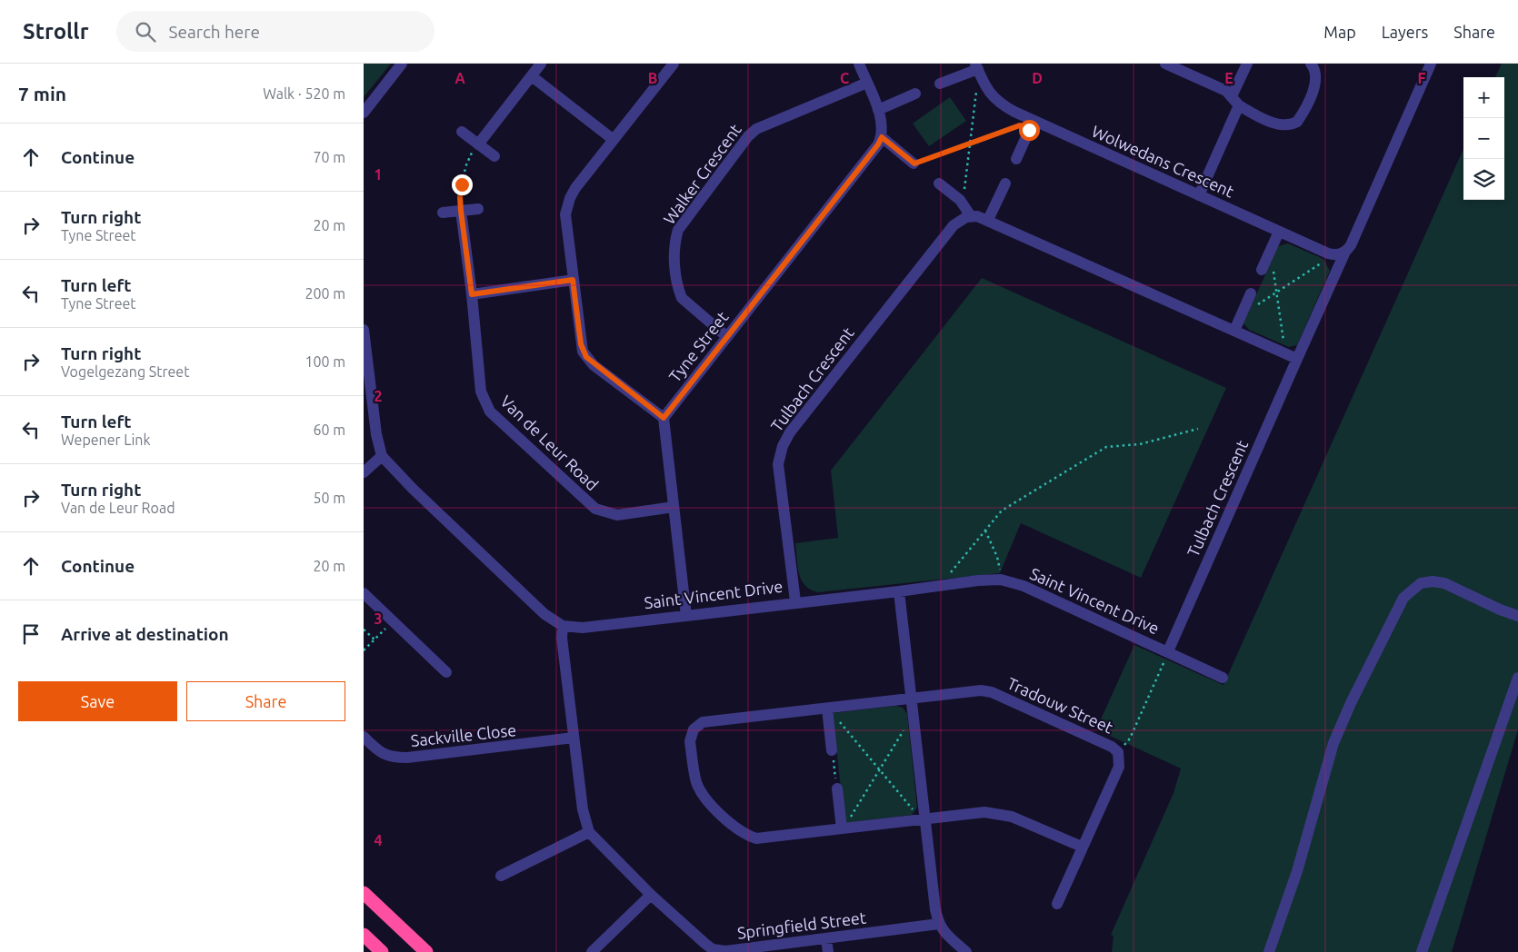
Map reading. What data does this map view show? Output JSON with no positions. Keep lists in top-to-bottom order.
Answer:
{
  "streets": {
    "street": [
      "Wolwedans Crescent",
      "Walker Crescent",
      "Tyne Street",
      "Tulbach Crescent",
      "Van de Leur Road",
      "Saint Vincent Drive",
      "Tradouw Street",
      "Sackville Close",
      "Springfield Street"
    ]
  },
  "crossings": [
    ["Walker Crescent", "Tyne Street"],
    ["Tulbach Crescent", "Saint Vincent Drive"],
    ["Saint Vincent Drive", "Springfield Street"],
    ["Sackville Close", "Springfield Street"]
  ],
  "page": {
    "header": "Strollr",
    "search": "Search here",
    "nav": ["Map", "Layers", "Share"],
    "heading": ["7 min", "Walk · 520 m"],
    "map_buttons": ["+", "−"],
    "list": [
      ["Continue", "70 m"],
      ["Turn right", "Tyne Street", "20 m"],
      ["Turn left", "Tyne Street", "200 m"],
      ["Turn right", "Vogelgezang Street", "100 m"],
      ["Turn left", "Wepener Link", "60 m"],
      ["Turn right", "Van de Leur Road", "50 m"],
      ["Continue", "20 m"],
      "Arrive at destination"
    ],
    "buttons": ["Save", "Share"]
  },
  "grid": {
    "columns": [
      "A",
      "B",
      "C",
      "D",
      "E",
      "F"
    ],
    "rows": [
      "1",
      "2",
      "3",
      "4"
    ]
  }
}
